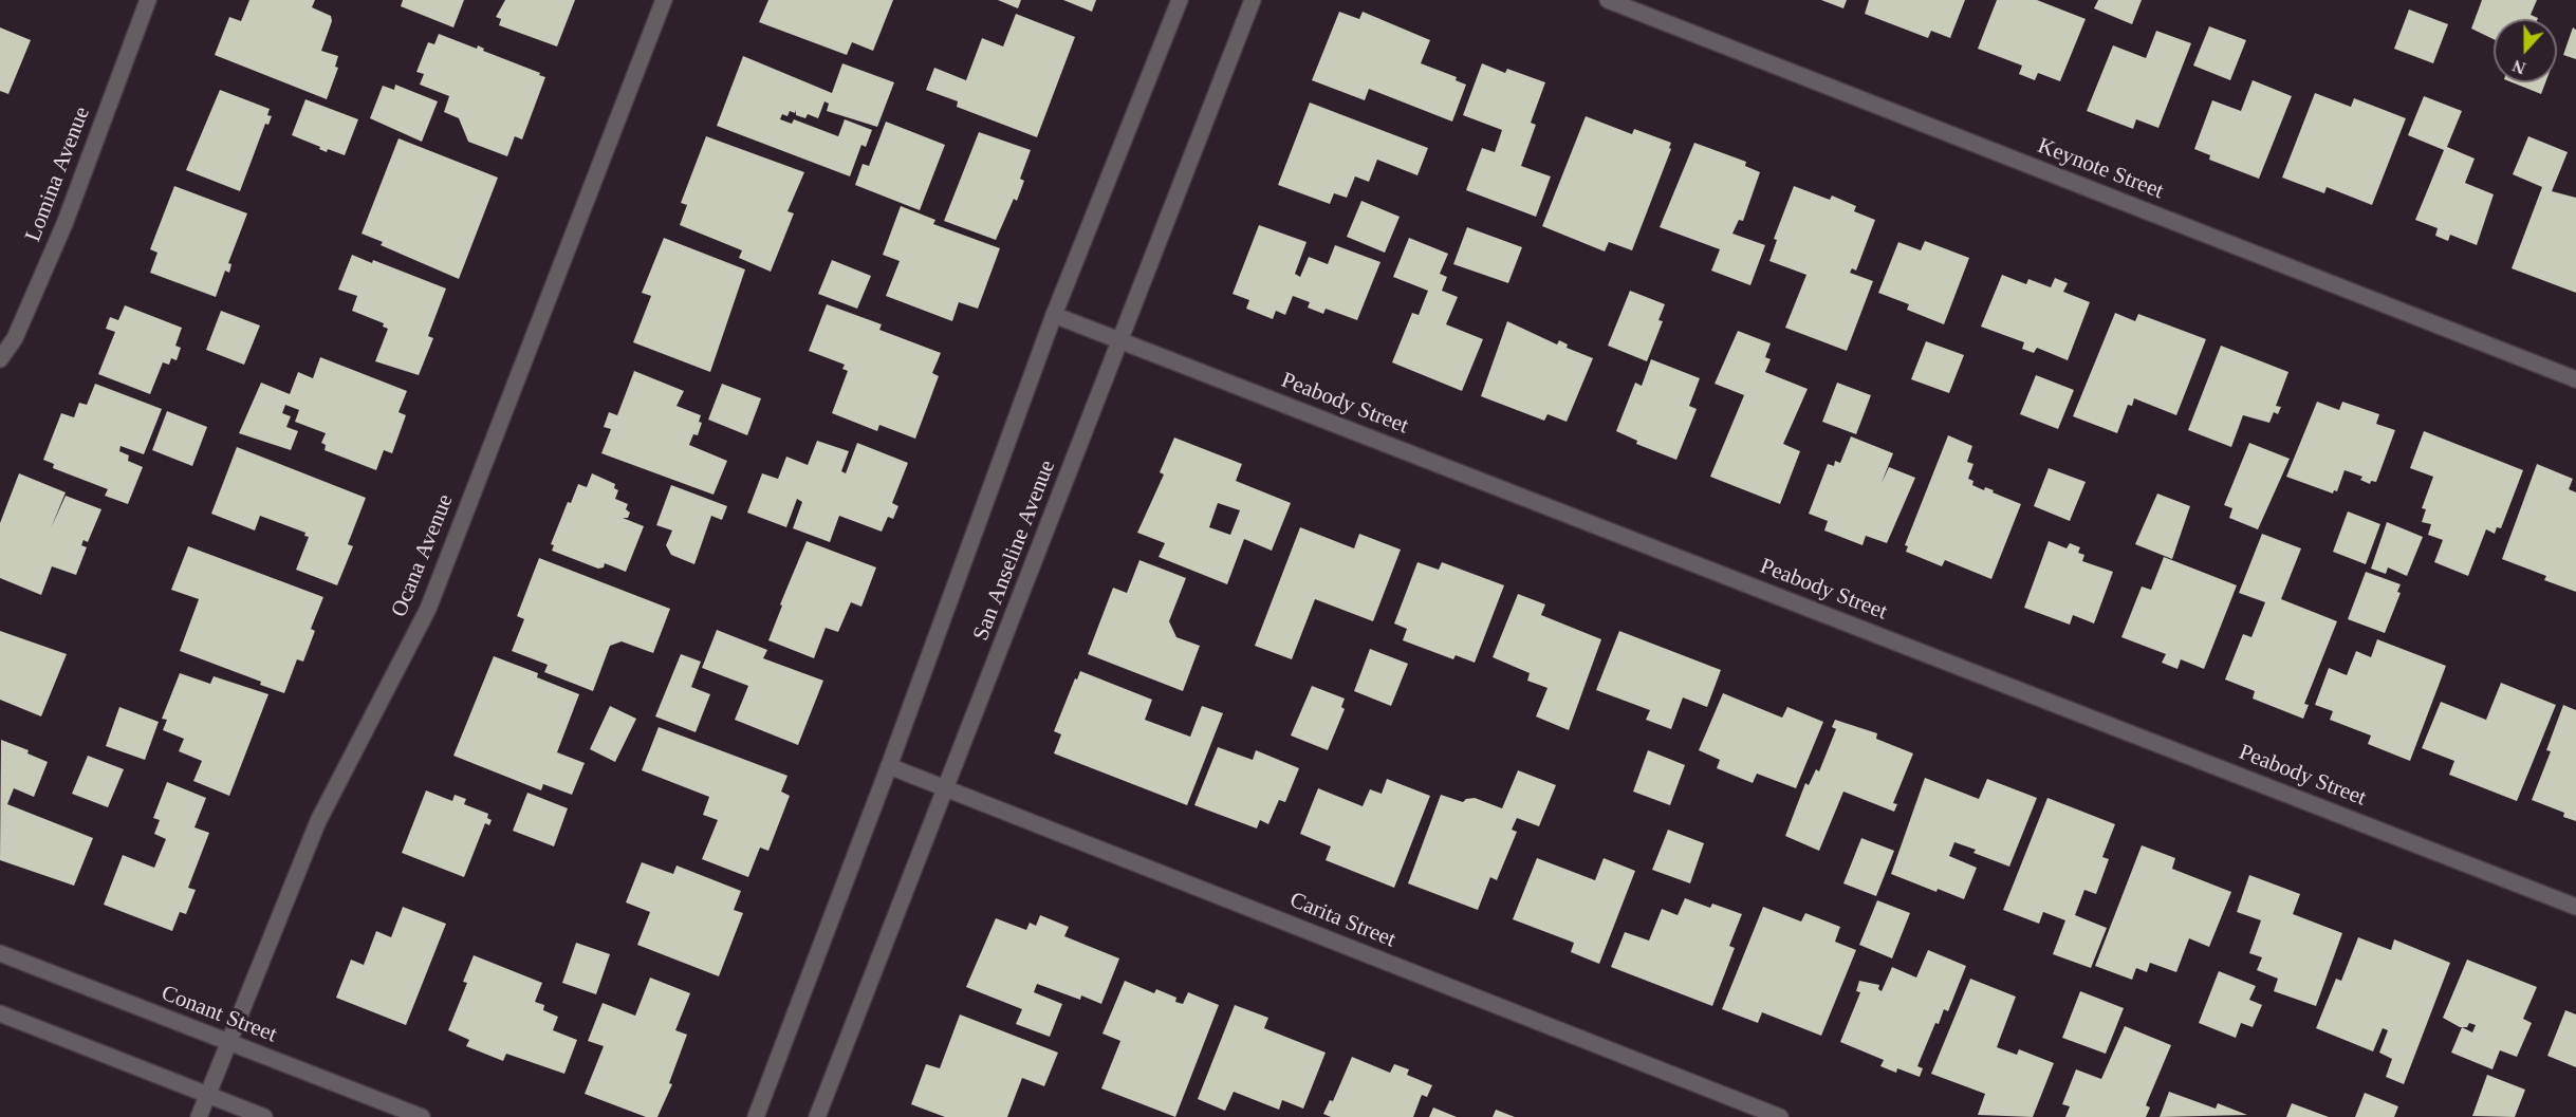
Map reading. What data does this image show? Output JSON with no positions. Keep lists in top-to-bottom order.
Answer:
{
  "streets": {
    "street": [
      "Keynote Street",
      "Lomina Avenue",
      "Peabody Street",
      "San Anseline Avenue",
      "Ocana Avenue",
      "Carita Street",
      "Conant Street"
    ]
  },
  "crossings": [
    ["Peabody Street", "San Anseline Avenue"],
    ["San Anseline Avenue", "Carita Street"],
    ["Ocana Avenue", "Conant Street"]
  ],
  "north": "bottom"
}
